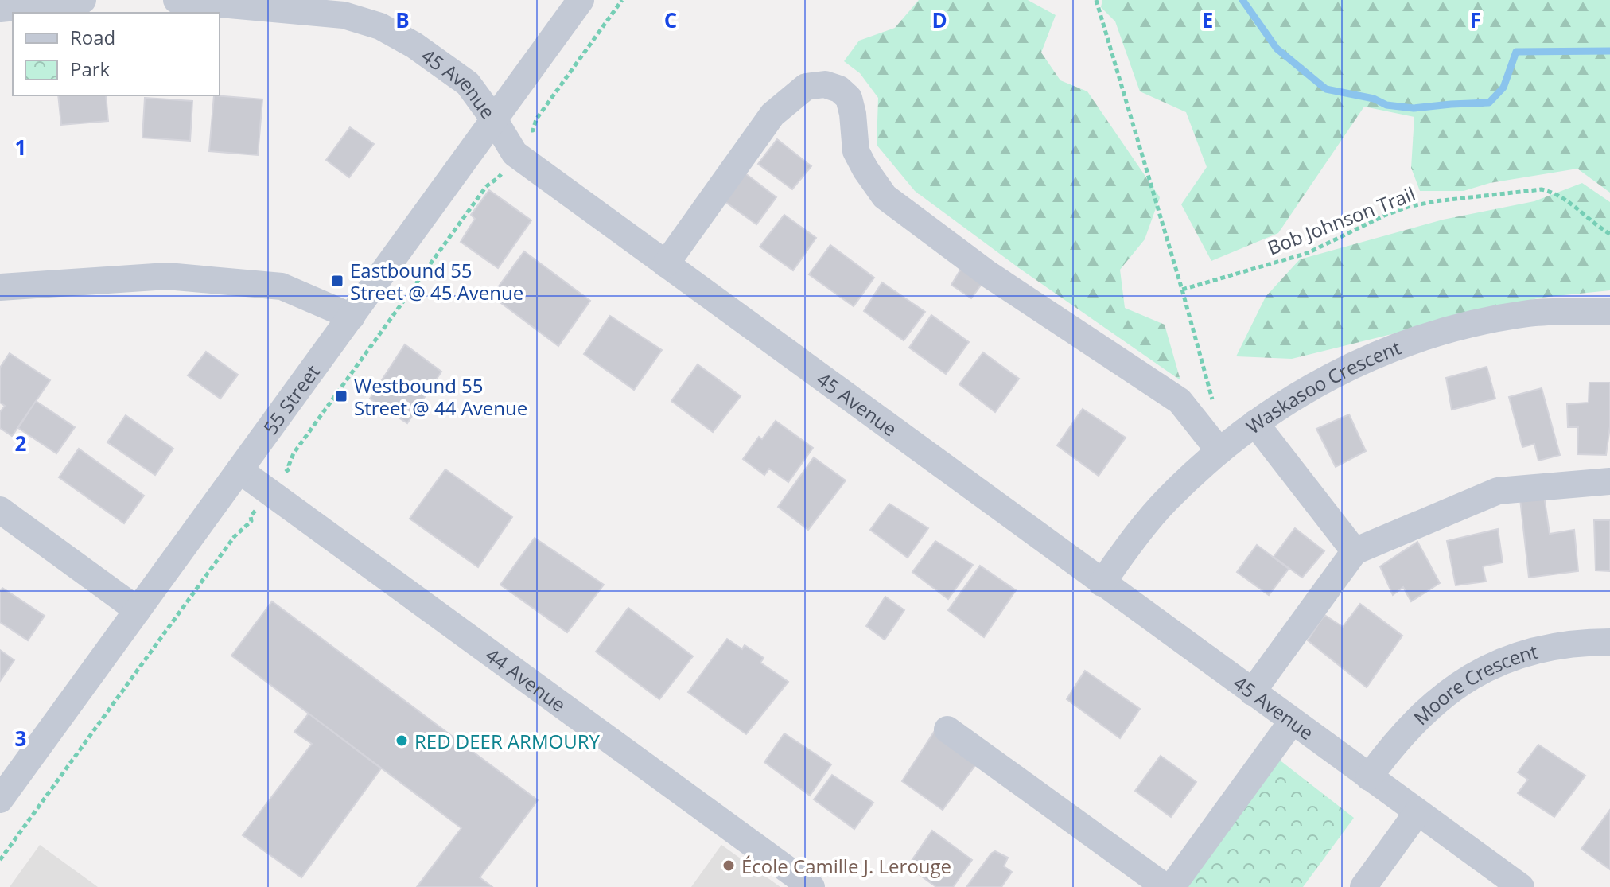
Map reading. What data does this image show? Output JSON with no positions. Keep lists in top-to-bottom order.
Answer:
{
  "streets": {
    "street": [
      "45 Avenue",
      "Waskasoo Crescent",
      "55 Street",
      "44 Avenue",
      "Moore Crescent"
    ],
    "path": ["Bob Johnson Trail"]
  },
  "crossings": [
    ["45 Avenue", "Waskasoo Crescent"],
    ["45 Avenue", "55 Street"],
    ["45 Avenue", "Moore Crescent"],
    ["55 Street", "44 Avenue"]
  ],
  "places": {
    "transit": ["Eastbound 55 Street @ 45 Avenue", "Westbound 55 Street @ 44 Avenue"],
    "other": ["RED DEER ARMOURY", "École Camille J. Lerouge"]
  },
  "legend": ["Road", "Park"],
  "grid": {
    "columns": [
      "B",
      "C",
      "D",
      "E",
      "F"
    ],
    "rows": ["1", "2", "3"]
  }
}
